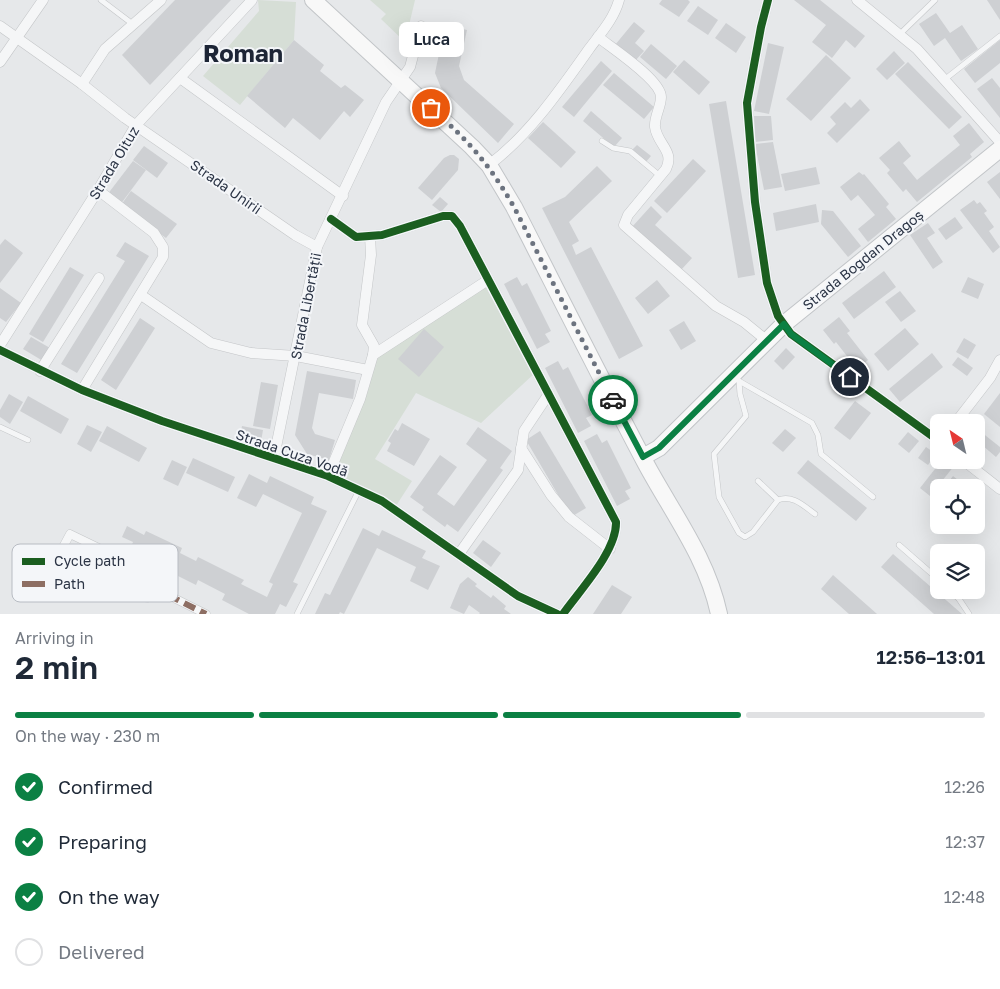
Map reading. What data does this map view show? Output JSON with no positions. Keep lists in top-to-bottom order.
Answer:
{
  "streets": {
    "main road": ["Strada Bogdan Dragoș"],
    "street": [
      "Strada Oituz",
      "Strada Unirii",
      "Strada Libertății",
      "Strada Cuza Vodă"
    ]
  },
  "crossings": [
    ["Strada Oituz", "Strada Unirii"],
    ["Strada Unirii", "Strada Libertății"],
    ["Strada Libertății", "Strada Cuza Vodă"]
  ],
  "districts": ["Roman"],
  "places": ["Luca"],
  "legend": ["Cycle path", "Path"],
  "north": "top left",
  "page": {
    "bubble": "Luca",
    "heading": ["2 min", "Arriving in", "12:56–13:01"],
    "bar": "On the way · 230 m",
    "list": [
      ["Confirmed", "12:26"],
      ["Preparing", "12:37"],
      ["On the way", "12:48"],
      "Delivered"
    ]
  }
}
